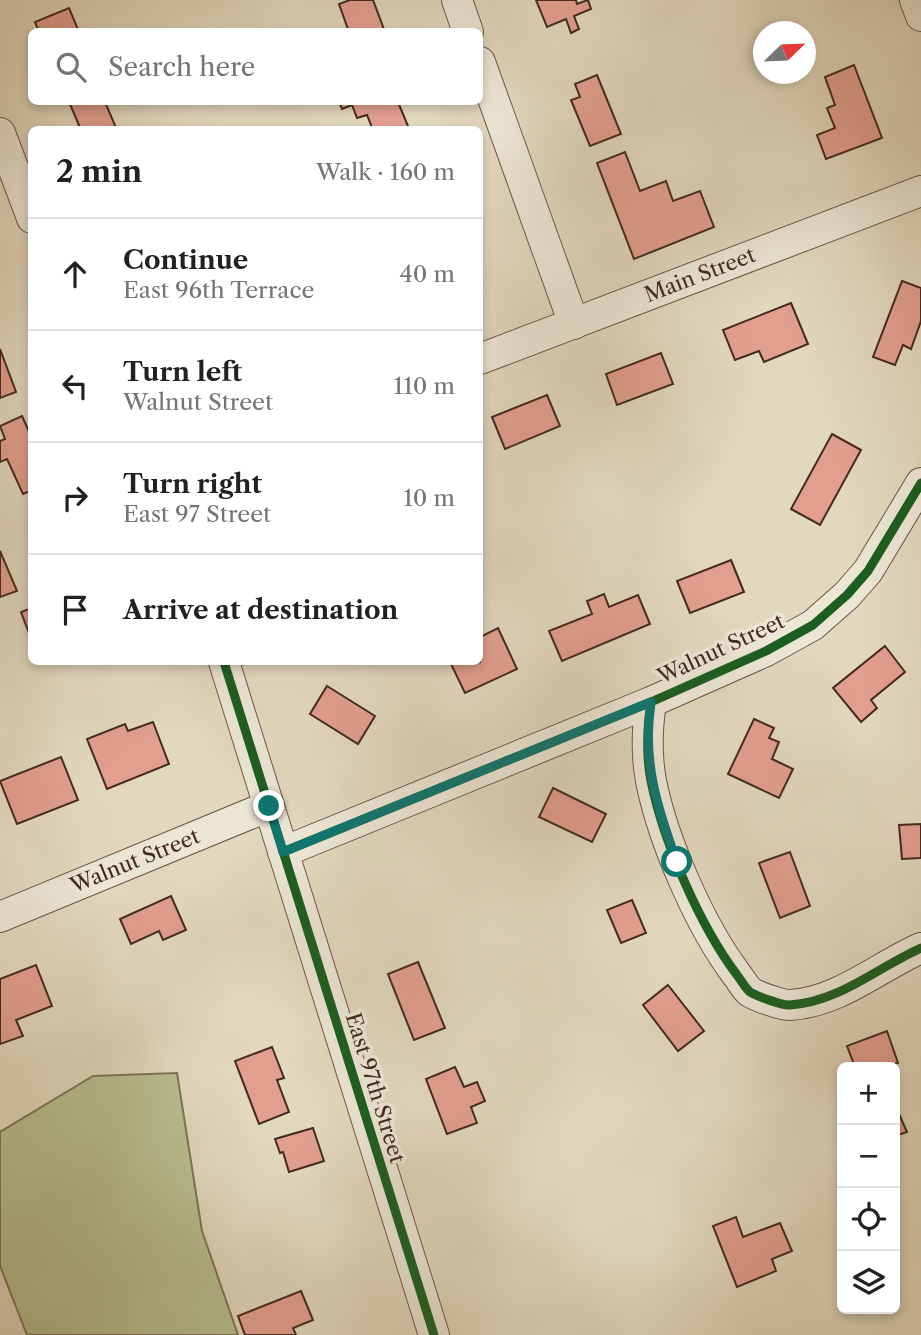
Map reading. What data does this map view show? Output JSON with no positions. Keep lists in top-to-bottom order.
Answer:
{
  "streets": {
    "street": ["Main Street", "Walnut Street", "East 97th Street"]
  },
  "crossings": [
    ["Walnut Street", "East 97th Street"]
  ],
  "north": "top right",
  "page": {
    "search": "Search here",
    "heading": ["2 min", "Walk · 160 m"],
    "list": [
      ["Continue", "East 96th Terrace", "40 m"],
      ["Turn left", "Walnut Street", "110 m"],
      ["Turn right", "East 97 Street", "10 m"],
      "Arrive at destination"
    ],
    "map_buttons": ["+", "−"]
  }
}
